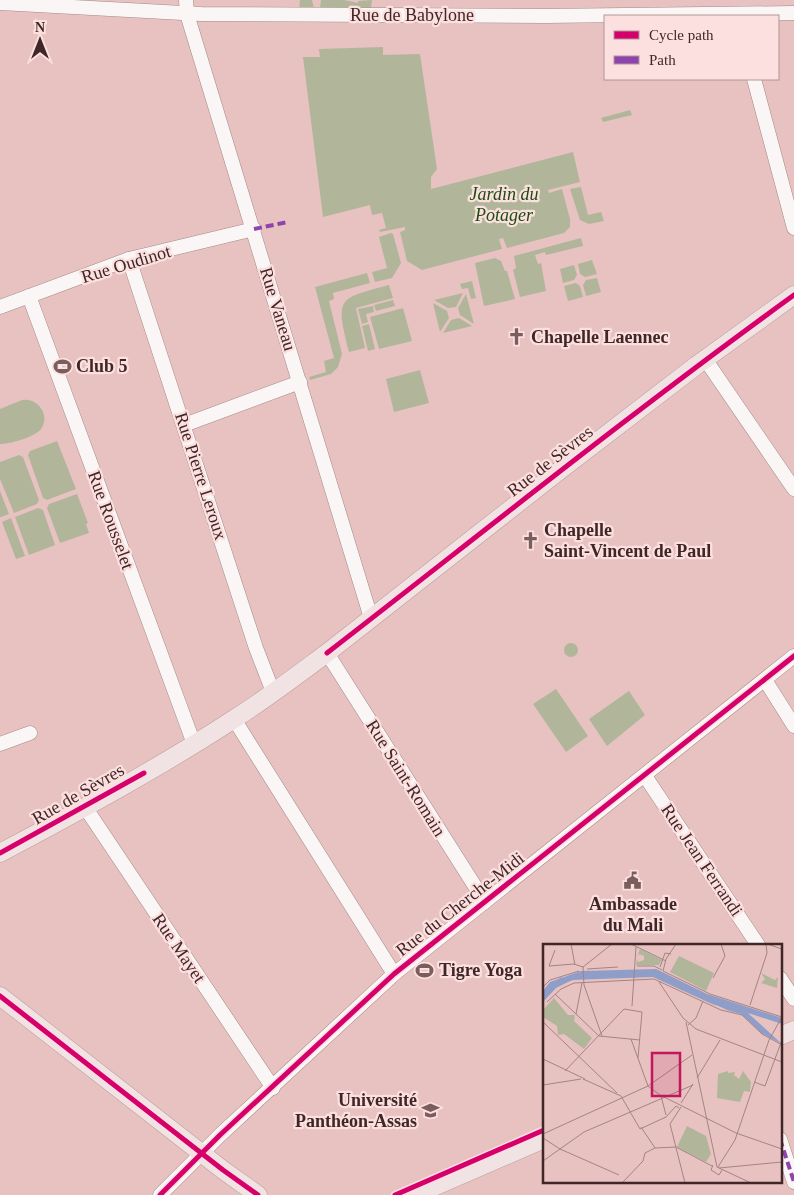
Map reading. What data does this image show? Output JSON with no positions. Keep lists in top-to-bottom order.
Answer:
{
  "streets": {
    "main road": ["Rue de Sèvres"],
    "street": [
      "Rue de Babylone",
      "Rue Oudinot",
      "Rue Vaneau",
      "Rue Pierre Leroux",
      "Rue Rousselet",
      "Rue Saint-Romain",
      "Rue Jean Ferrandi",
      "Rue du Cherche-Midi",
      "Rue Mayet"
    ]
  },
  "crossings": [
    ["Rue de Babylone", "Rue Vaneau"],
    ["Rue Oudinot", "Rue Vaneau"],
    ["Rue Oudinot", "Rue Pierre Leroux"],
    ["Rue Oudinot", "Rue Rousselet"],
    ["Rue Vaneau", "Rue de Sèvres"],
    ["Rue de Sèvres", "Rue Pierre Leroux"],
    ["Rue de Sèvres", "Rue Rousselet"],
    ["Rue de Sèvres", "Rue Saint-Romain"],
    ["Rue de Sèvres", "Rue Mayet"],
    ["Rue Saint-Romain", "Rue du Cherche-Midi"],
    ["Rue Jean Ferrandi", "Rue du Cherche-Midi"],
    ["Rue du Cherche-Midi", "Rue Mayet"]
  ],
  "parks": ["Jardin du Potager"],
  "places": {
    "church": ["Chapelle Laennec", "Chapelle Saint-Vincent de Paul"],
    "sports": ["Club 5", "Tigre Yoga"],
    "public building": ["Ambassade du Mali"],
    "school or university": ["Université Panthéon-Assas"]
  },
  "legend": ["Cycle path", "Path"],
  "north": "top"
}
